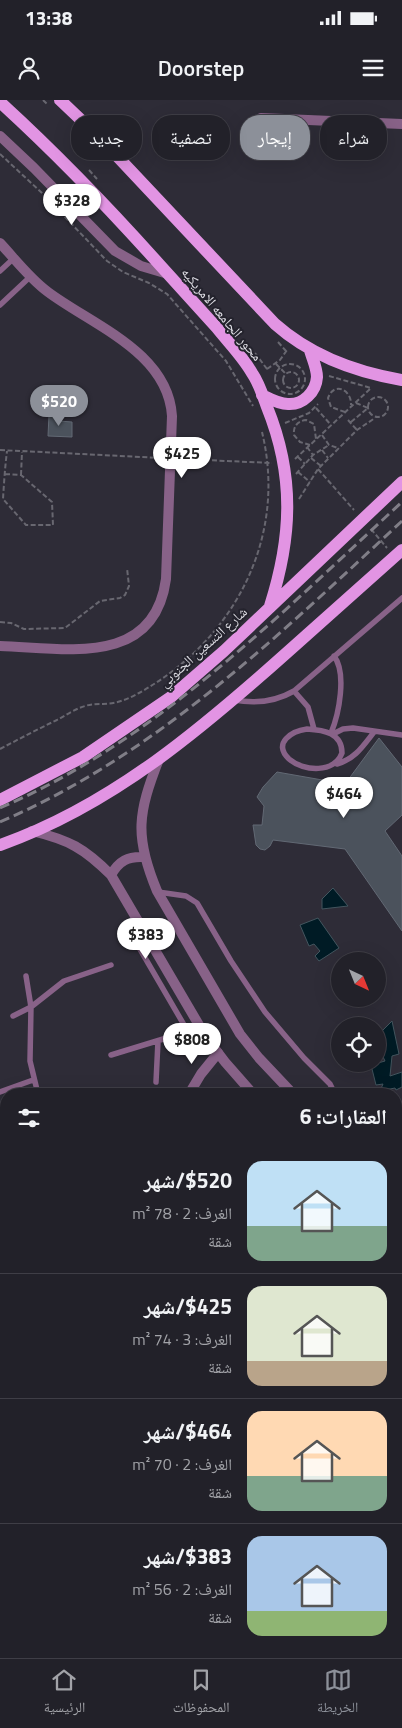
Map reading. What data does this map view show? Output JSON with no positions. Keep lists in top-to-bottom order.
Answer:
{
  "streets": {
    "main road": ["محور الجامعه الامريكيه", "شارع التسعين الجنوبي"]
  },
  "crossings": [
    ["محور الجامعه الامريكيه", "شارع التسعين الجنوبي"]
  ],
  "north": "bottom right",
  "page": {
    "status": "13:38",
    "header": "Doorstep",
    "chip": [
      "شراء",
      "إيجار",
      "تصفية",
      "جديد"
    ],
    "price": [
      "$328",
      "$520",
      "$425",
      "$464",
      "$383",
      "$808"
    ],
    "heading": "العقارات: 6",
    "list": [
      {
        "name": "$520/شهر",
        "note": "الغرف: 2 · 78 m² · شقة"
      },
      {
        "name": "$425/شهر",
        "note": "الغرف: 3 · 74 m² · شقة"
      },
      {
        "name": "$464/شهر",
        "note": "الغرف: 2 · 70 m² · شقة"
      },
      {
        "name": "$383/شهر",
        "note": "الغرف: 2 · 56 m² · شقة"
      }
    ],
    "tabs": ["الخريطة", "المحفوظات", "الرئيسية"]
  }
}
